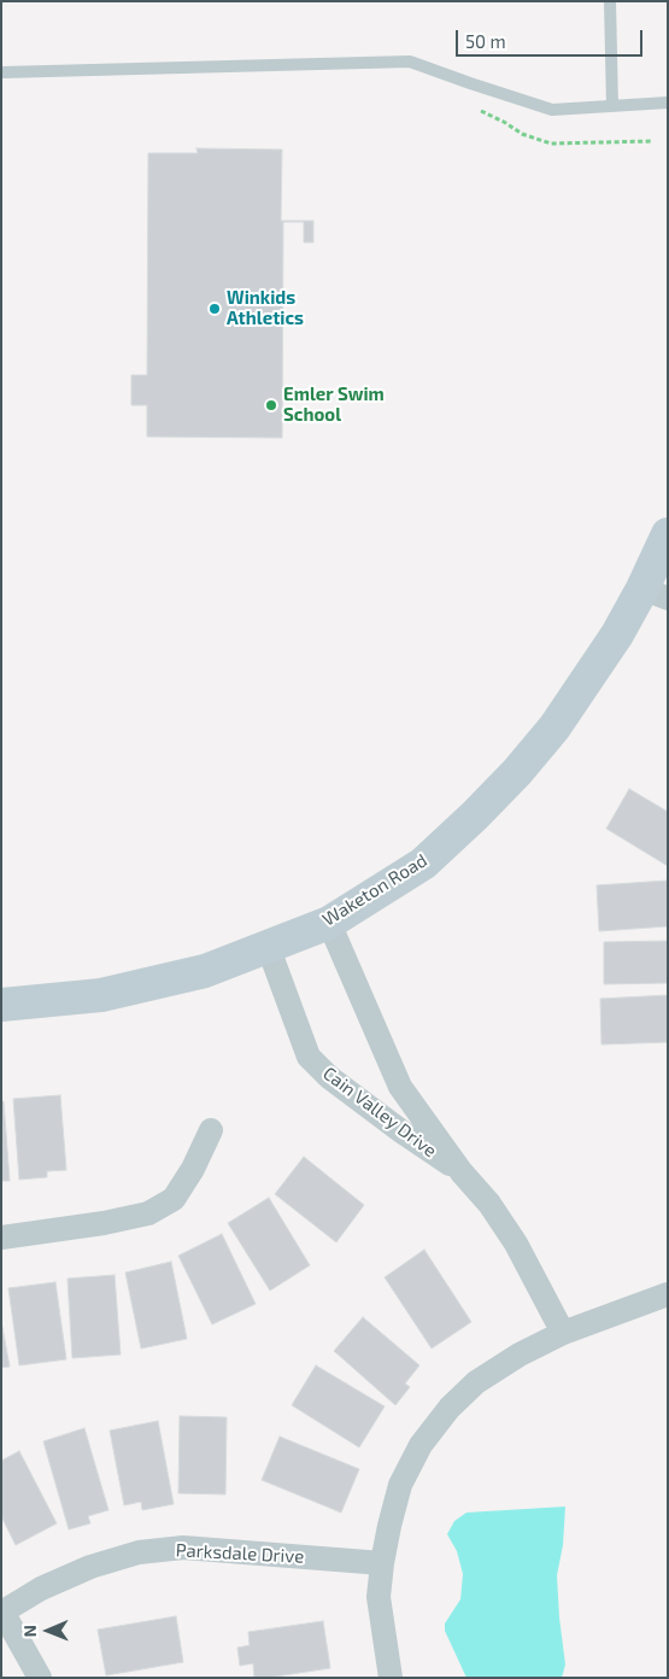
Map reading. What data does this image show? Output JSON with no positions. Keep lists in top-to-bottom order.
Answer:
{
  "streets": {
    "street": ["Waketon Road", "Cain Valley Drive", "Parksdale Drive"]
  },
  "crossings": [
    ["Waketon Road", "Cain Valley Drive"]
  ],
  "places": ["Winkids Athletics", "Emler Swim School"],
  "scale_bar": "50 m",
  "north": "left"
}
